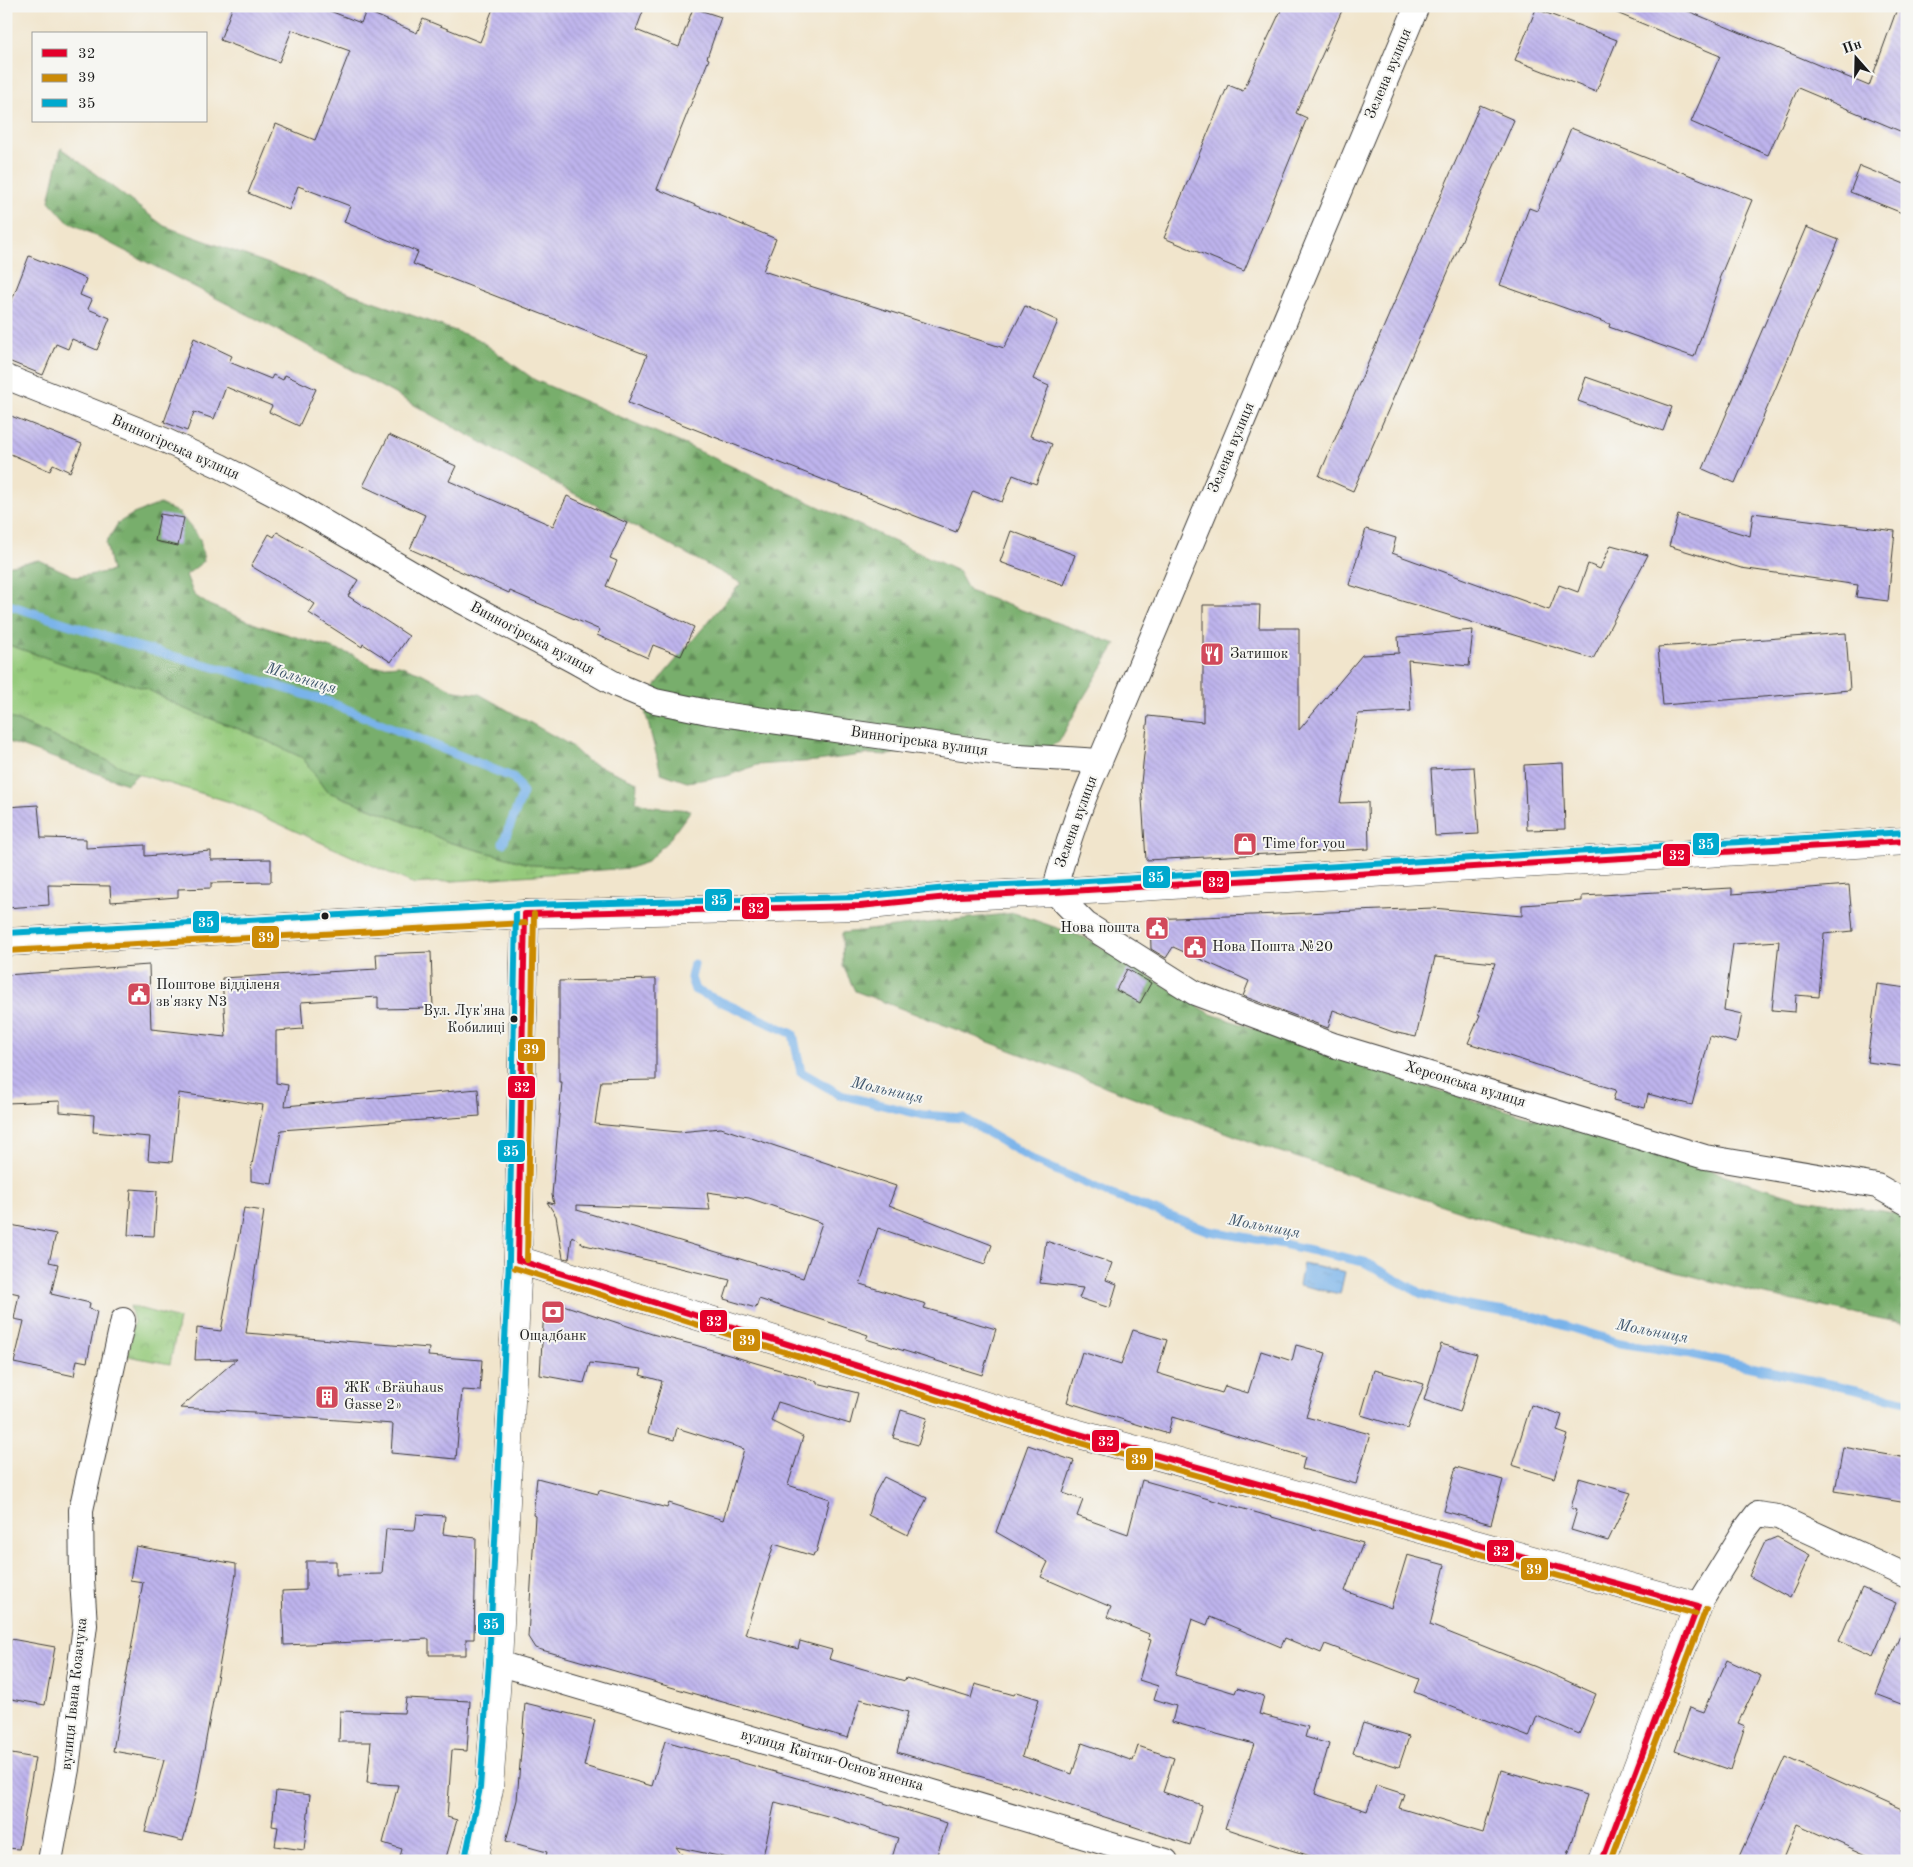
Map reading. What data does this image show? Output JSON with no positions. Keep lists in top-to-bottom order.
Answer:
{
  "streets": {
    "street": [
      "Зелена вулиця",
      "Винногірська вулиця",
      "Херсонська вулиця",
      "вулиця Івана Козачука",
      "вулиця Квітки-Основʼяненка"
    ]
  },
  "crossings": [
    ["Зелена вулиця", "Винногірська вулиця"],
    ["Зелена вулиця", "Херсонська вулиця"]
  ],
  "water": ["Мольниця"],
  "places": {
    "restaurant": ["Затишок"],
    "shop": ["Time for you"],
    "public building": ["Нова пошта", "Нова Пошта №20", "Поштове відділеня зв'язку N3"],
    "other": ["Вул. Лук'яна Кобилиці"],
    "bank": ["Ощадбанк"],
    "building": ["ЖК «Bräuhaus Gasse 2»"]
  },
  "lines": ["transit line 35", "transit line 32", "transit line 39"],
  "legend": ["32", "39", "35"],
  "north": "top"
}
